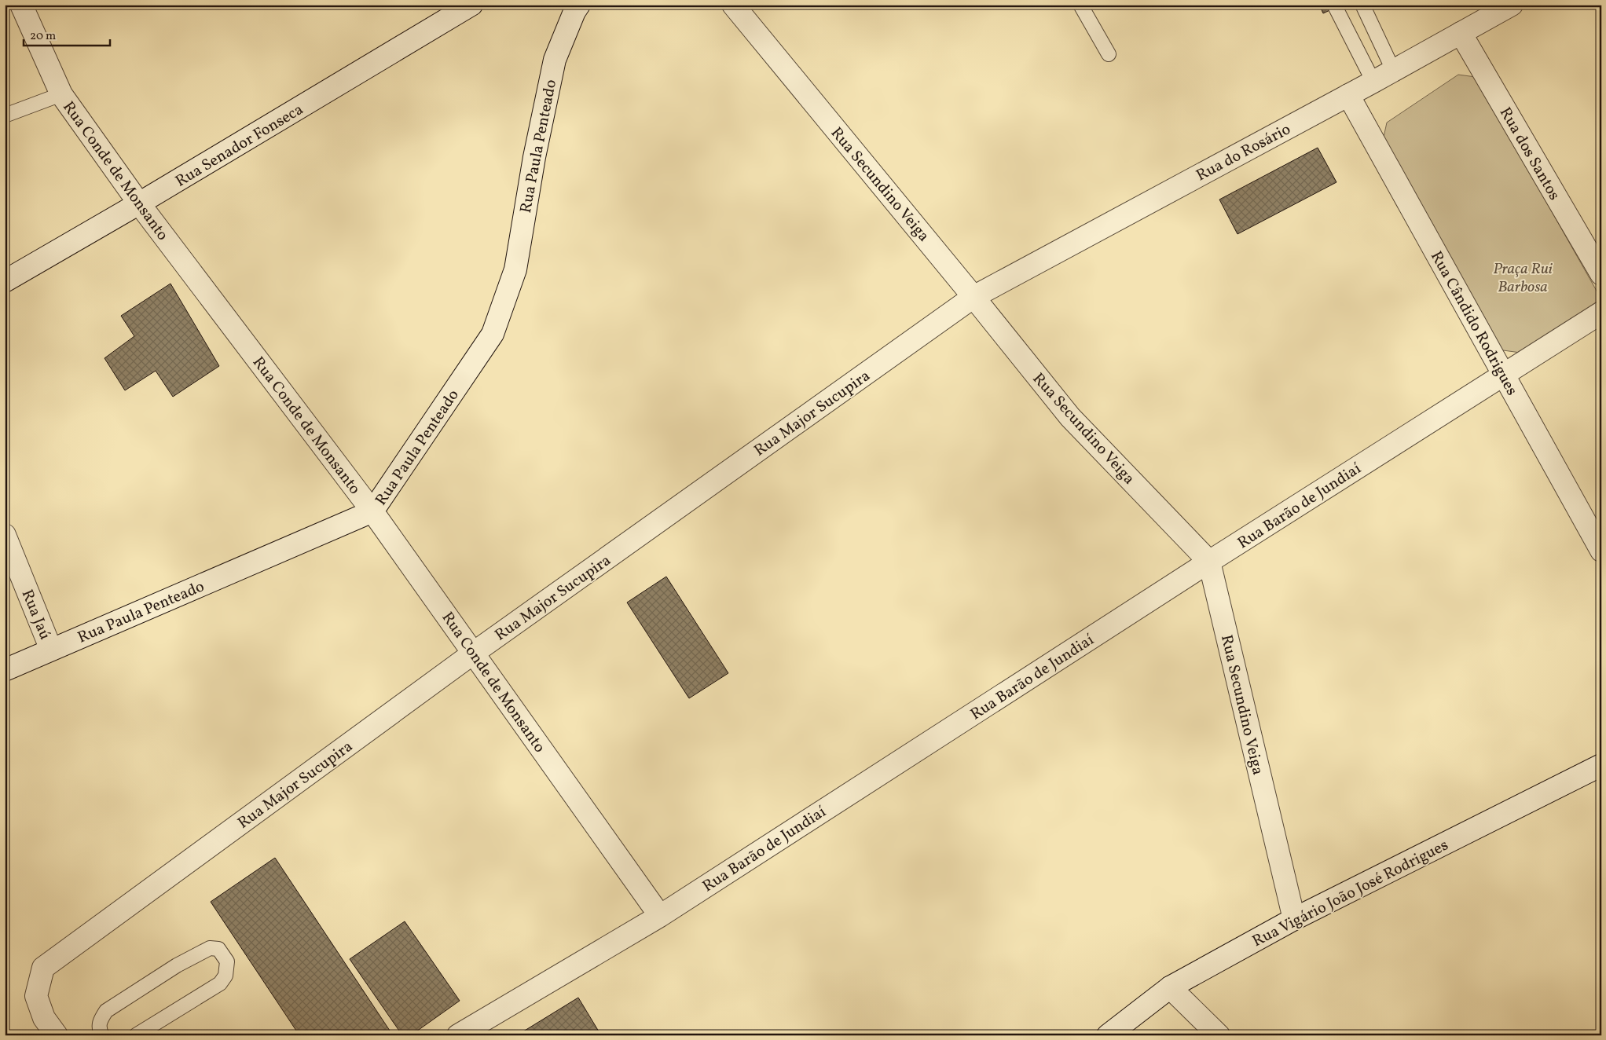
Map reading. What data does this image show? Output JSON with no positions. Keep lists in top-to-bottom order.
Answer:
{
  "streets": {
    "street": [
      "Rua Senador Fonseca",
      "Rua Paula Penteado",
      "Rua do Rosário",
      "Rua dos Santos",
      "Rua Conde de Monsanto",
      "Rua Secundino Veiga",
      "Rua Cândido Rodrigues",
      "Rua Major Sucupira",
      "Rua Barão de Jundiaí",
      "Rua Jaú",
      "Rua Vigário João José Rodrigues"
    ]
  },
  "crossings": [
    ["Rua Senador Fonseca", "Rua Conde de Monsanto"],
    ["Rua Paula Penteado", "Rua Conde de Monsanto"],
    ["Rua Paula Penteado", "Rua Jaú"],
    ["Rua do Rosário", "Rua dos Santos"],
    ["Rua do Rosário", "Rua Secundino Veiga"],
    ["Rua do Rosário", "Rua Cândido Rodrigues"],
    ["Rua do Rosário", "Rua Major Sucupira"],
    ["Rua Conde de Monsanto", "Rua Major Sucupira"],
    ["Rua Conde de Monsanto", "Rua Barão de Jundiaí"],
    ["Rua Secundino Veiga", "Rua Major Sucupira"],
    ["Rua Secundino Veiga", "Rua Barão de Jundiaí"],
    ["Rua Secundino Veiga", "Rua Vigário João José Rodrigues"],
    ["Rua Cândido Rodrigues", "Rua Barão de Jundiaí"]
  ],
  "parks": ["Praça Rui Barbosa"],
  "scale_bar": "20 m"
}
